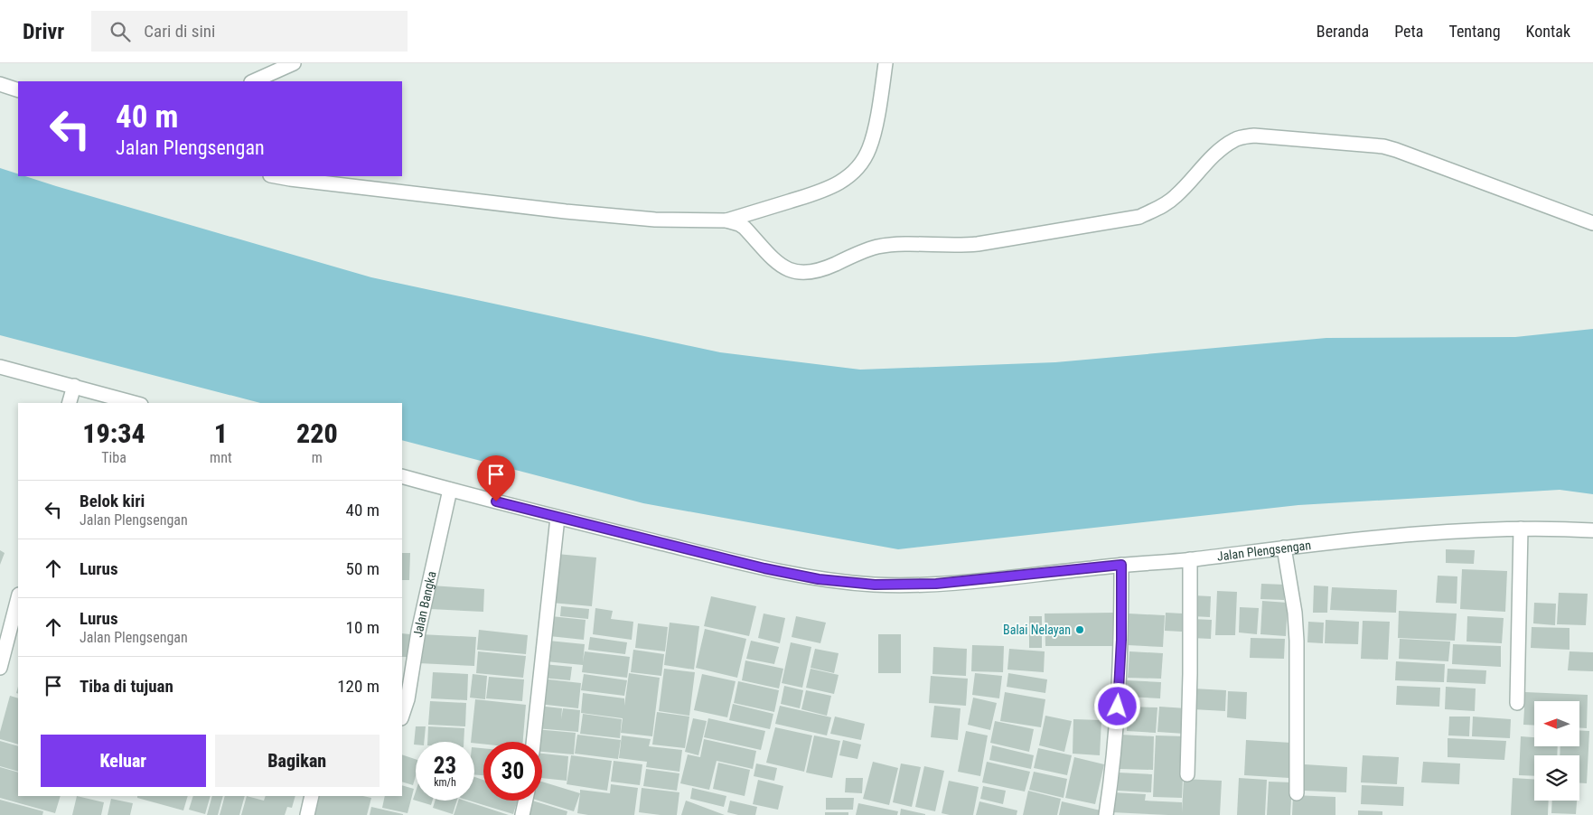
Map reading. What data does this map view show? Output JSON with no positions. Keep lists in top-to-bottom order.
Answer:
{
  "streets": {
    "street": ["Jalan Plengsengan", "Jalan Bangka"]
  },
  "places": ["Balai Nelayan"],
  "north": "left",
  "page": {
    "header": "Drivr",
    "search": "Cari di sini",
    "nav": [
      "Beranda",
      "Peta",
      "Tentang",
      "Kontak"
    ],
    "turn": ["40 m", "Jalan Plengsengan"],
    "eta": [
      "19:34",
      "Tiba",
      "1",
      "mnt",
      "220",
      "m"
    ],
    "list": [
      {
        "name": "Belok kiri",
        "note": "Jalan Plengsengan",
        "value": "40 m"
      },
      {
        "name": "Lurus",
        "value": "50 m"
      },
      {
        "name": "Lurus",
        "note": "Jalan Plengsengan",
        "value": "10 m"
      },
      {
        "name": "Tiba di tujuan",
        "value": "120 m"
      }
    ],
    "buttons": ["Keluar", "Bagikan"],
    "speed": "23 km/h",
    "limit": "30"
  }
}
